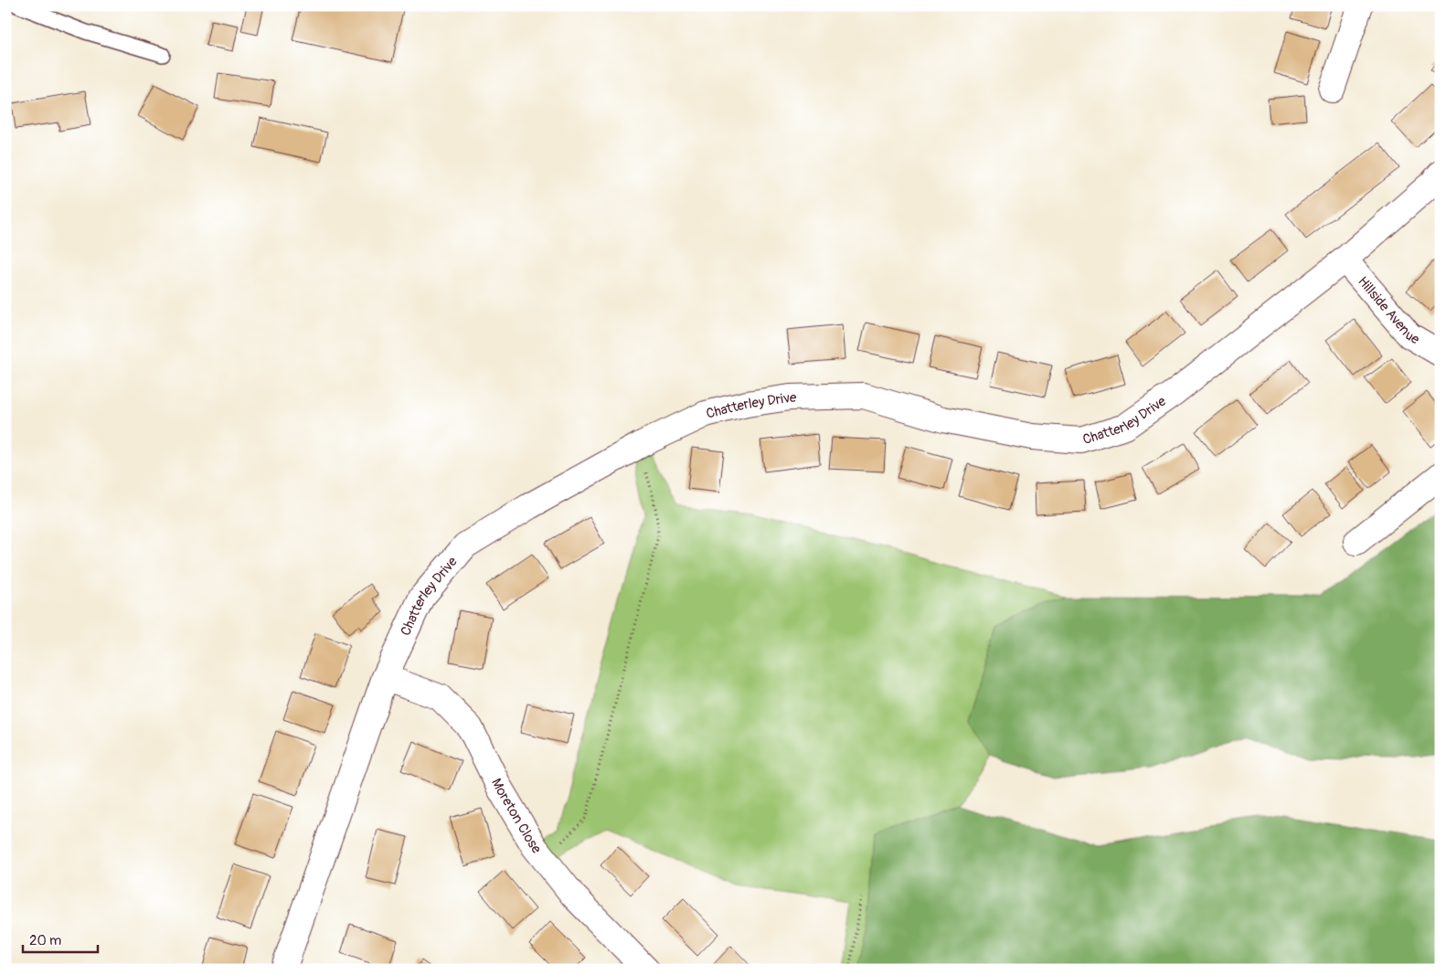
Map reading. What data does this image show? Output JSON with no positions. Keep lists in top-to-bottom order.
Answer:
{
  "streets": {
    "street": ["Hillside Avenue", "Chatterley Drive", "Moreton Close"]
  },
  "crossings": [
    ["Hillside Avenue", "Chatterley Drive"],
    ["Chatterley Drive", "Moreton Close"]
  ],
  "scale_bar": "20 m"
}
